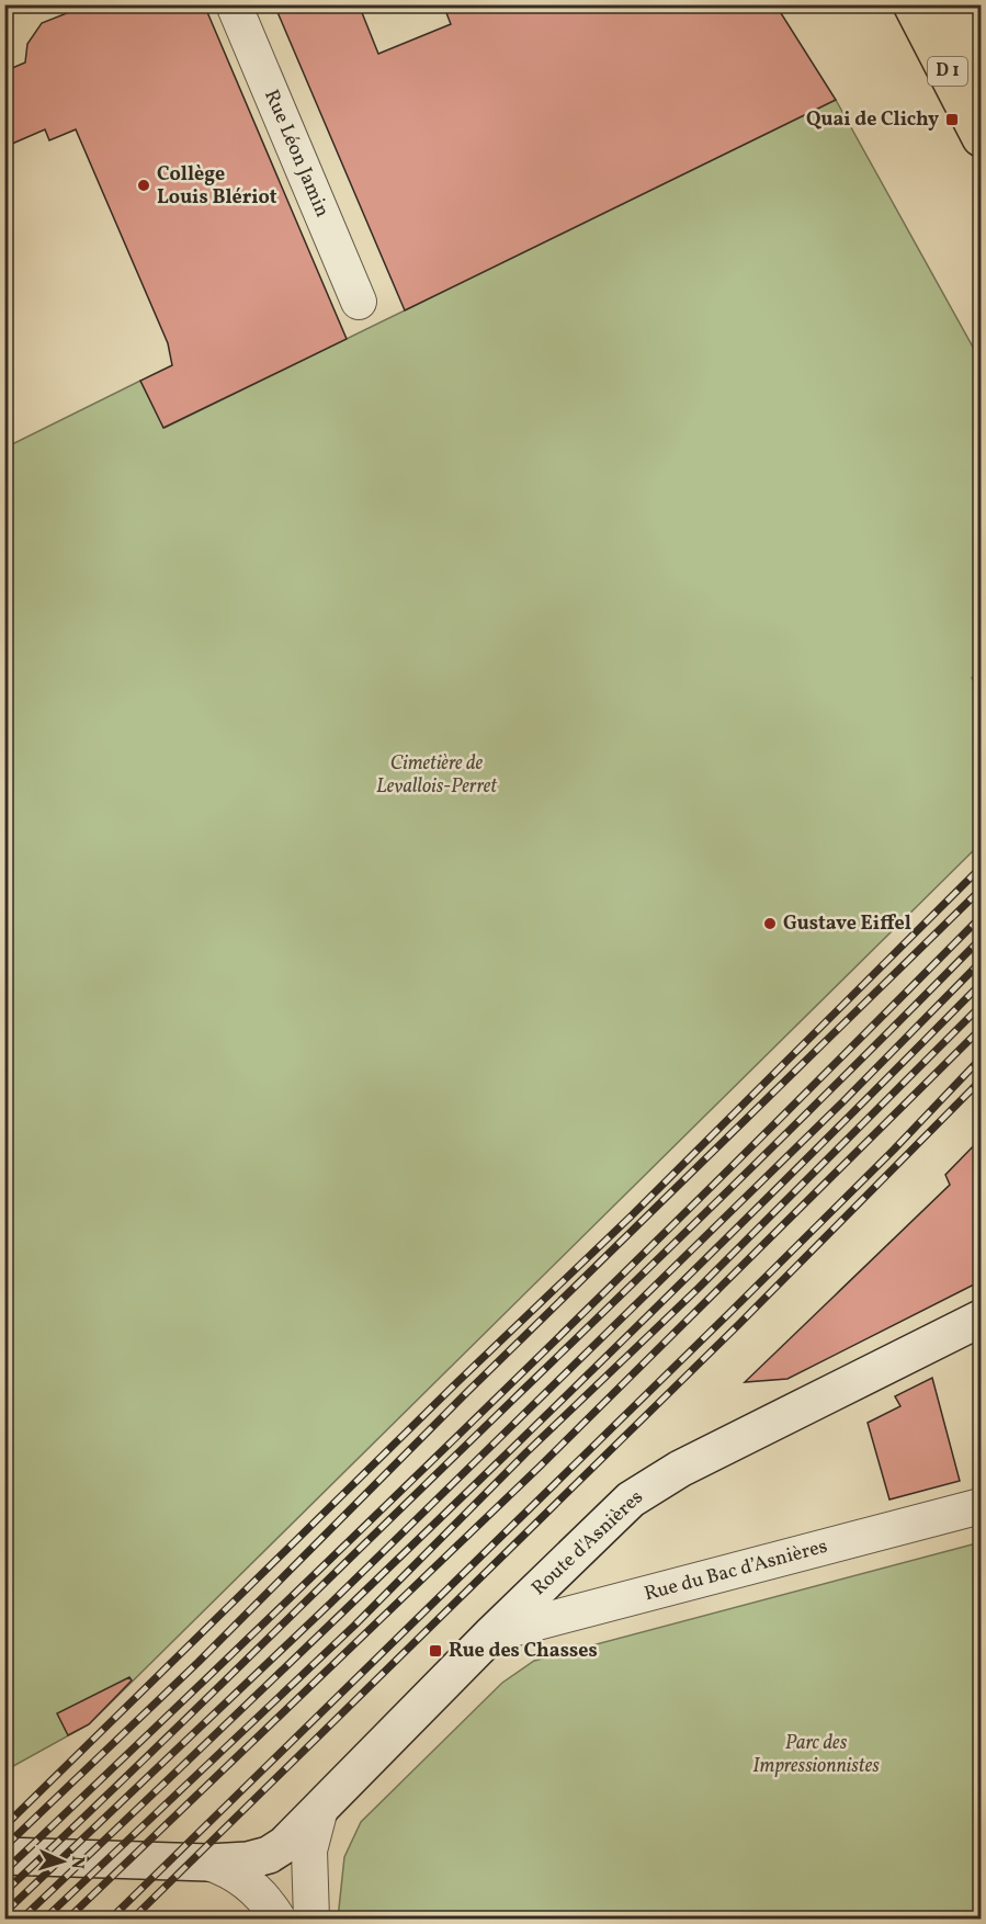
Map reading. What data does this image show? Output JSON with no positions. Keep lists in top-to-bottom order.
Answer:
{
  "streets": {
    "main road": ["D 1", "Route d'Asnières"],
    "street": ["Rue Léon Jamin", "Rue du Bac d’Asnières"]
  },
  "crossings": [
    ["Route d'Asnières", "Rue du Bac d’Asnières"]
  ],
  "parks": ["Cimetière de Levallois-Perret", "Parc des Impressionnistes"],
  "places": {
    "transit": ["Quai de Clichy", "Rue des Chasses"],
    "other": ["Collège Louis Blériot", "Gustave Eiffel"]
  },
  "north": "right"
}
